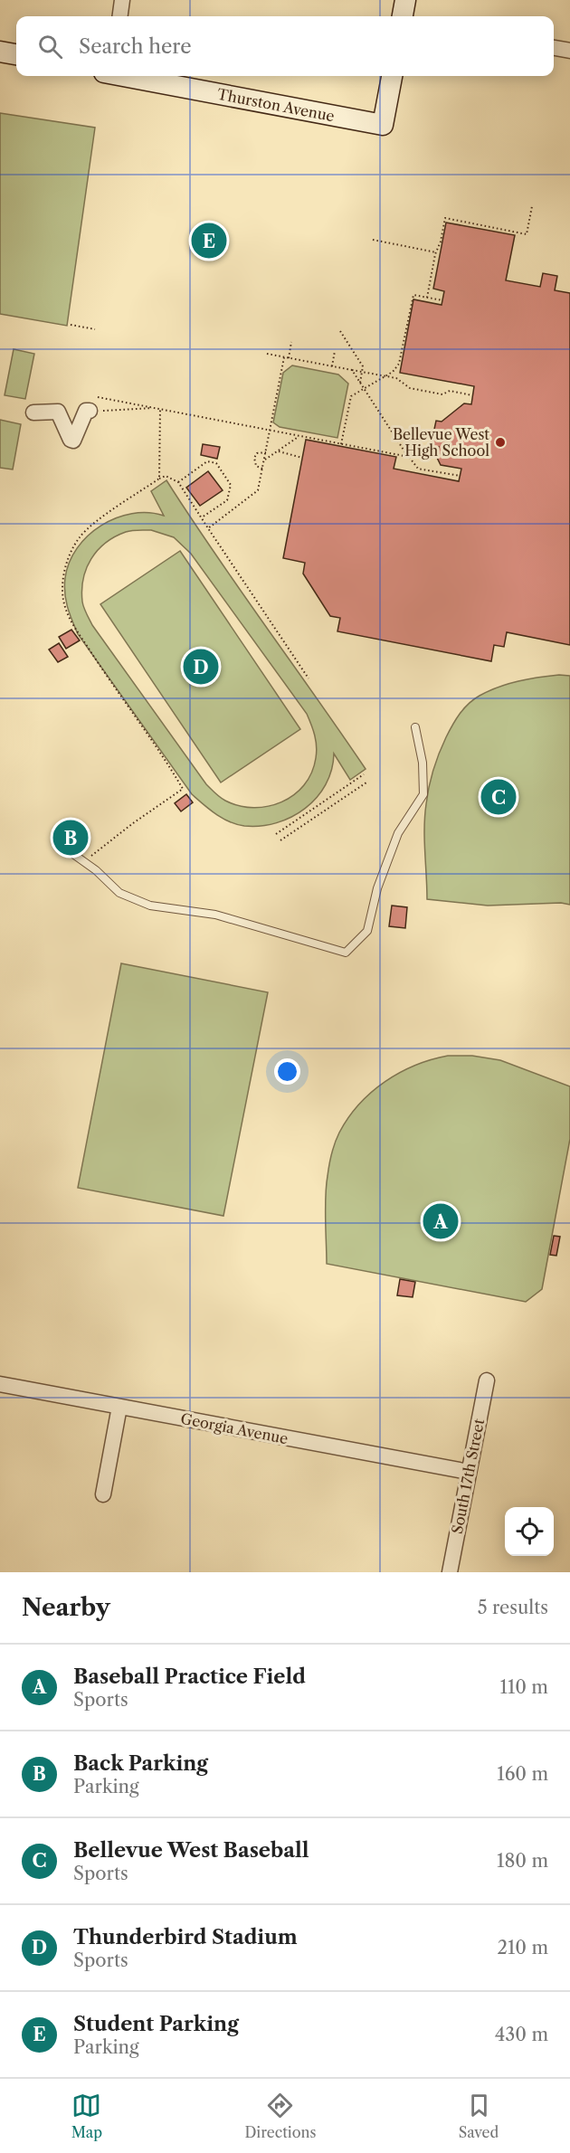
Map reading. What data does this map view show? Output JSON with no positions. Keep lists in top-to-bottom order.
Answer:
{
  "streets": {
    "street": ["Thurston Avenue", "Georgia Avenue", "South 17th Street"]
  },
  "crossings": [
    ["Georgia Avenue", "South 17th Street"]
  ],
  "places": ["Bellevue West High School"],
  "page": {
    "search": "Search here",
    "pins": [
      "E",
      "D",
      "C",
      "B",
      "A"
    ],
    "heading": ["Nearby", "5 results"],
    "list": [
      {
        "mark": "A",
        "name": "Baseball Practice Field",
        "note": "Sports",
        "value": "110 m"
      },
      {
        "mark": "B",
        "name": "Back Parking",
        "note": "Parking",
        "value": "160 m"
      },
      {
        "mark": "C",
        "name": "Bellevue West Baseball",
        "note": "Sports",
        "value": "180 m"
      },
      {
        "mark": "D",
        "name": "Thunderbird Stadium",
        "note": "Sports",
        "value": "210 m"
      },
      {
        "mark": "E",
        "name": "Student Parking",
        "note": "Parking",
        "value": "430 m"
      }
    ],
    "nav": ["Map", "Directions", "Saved"]
  }
}
